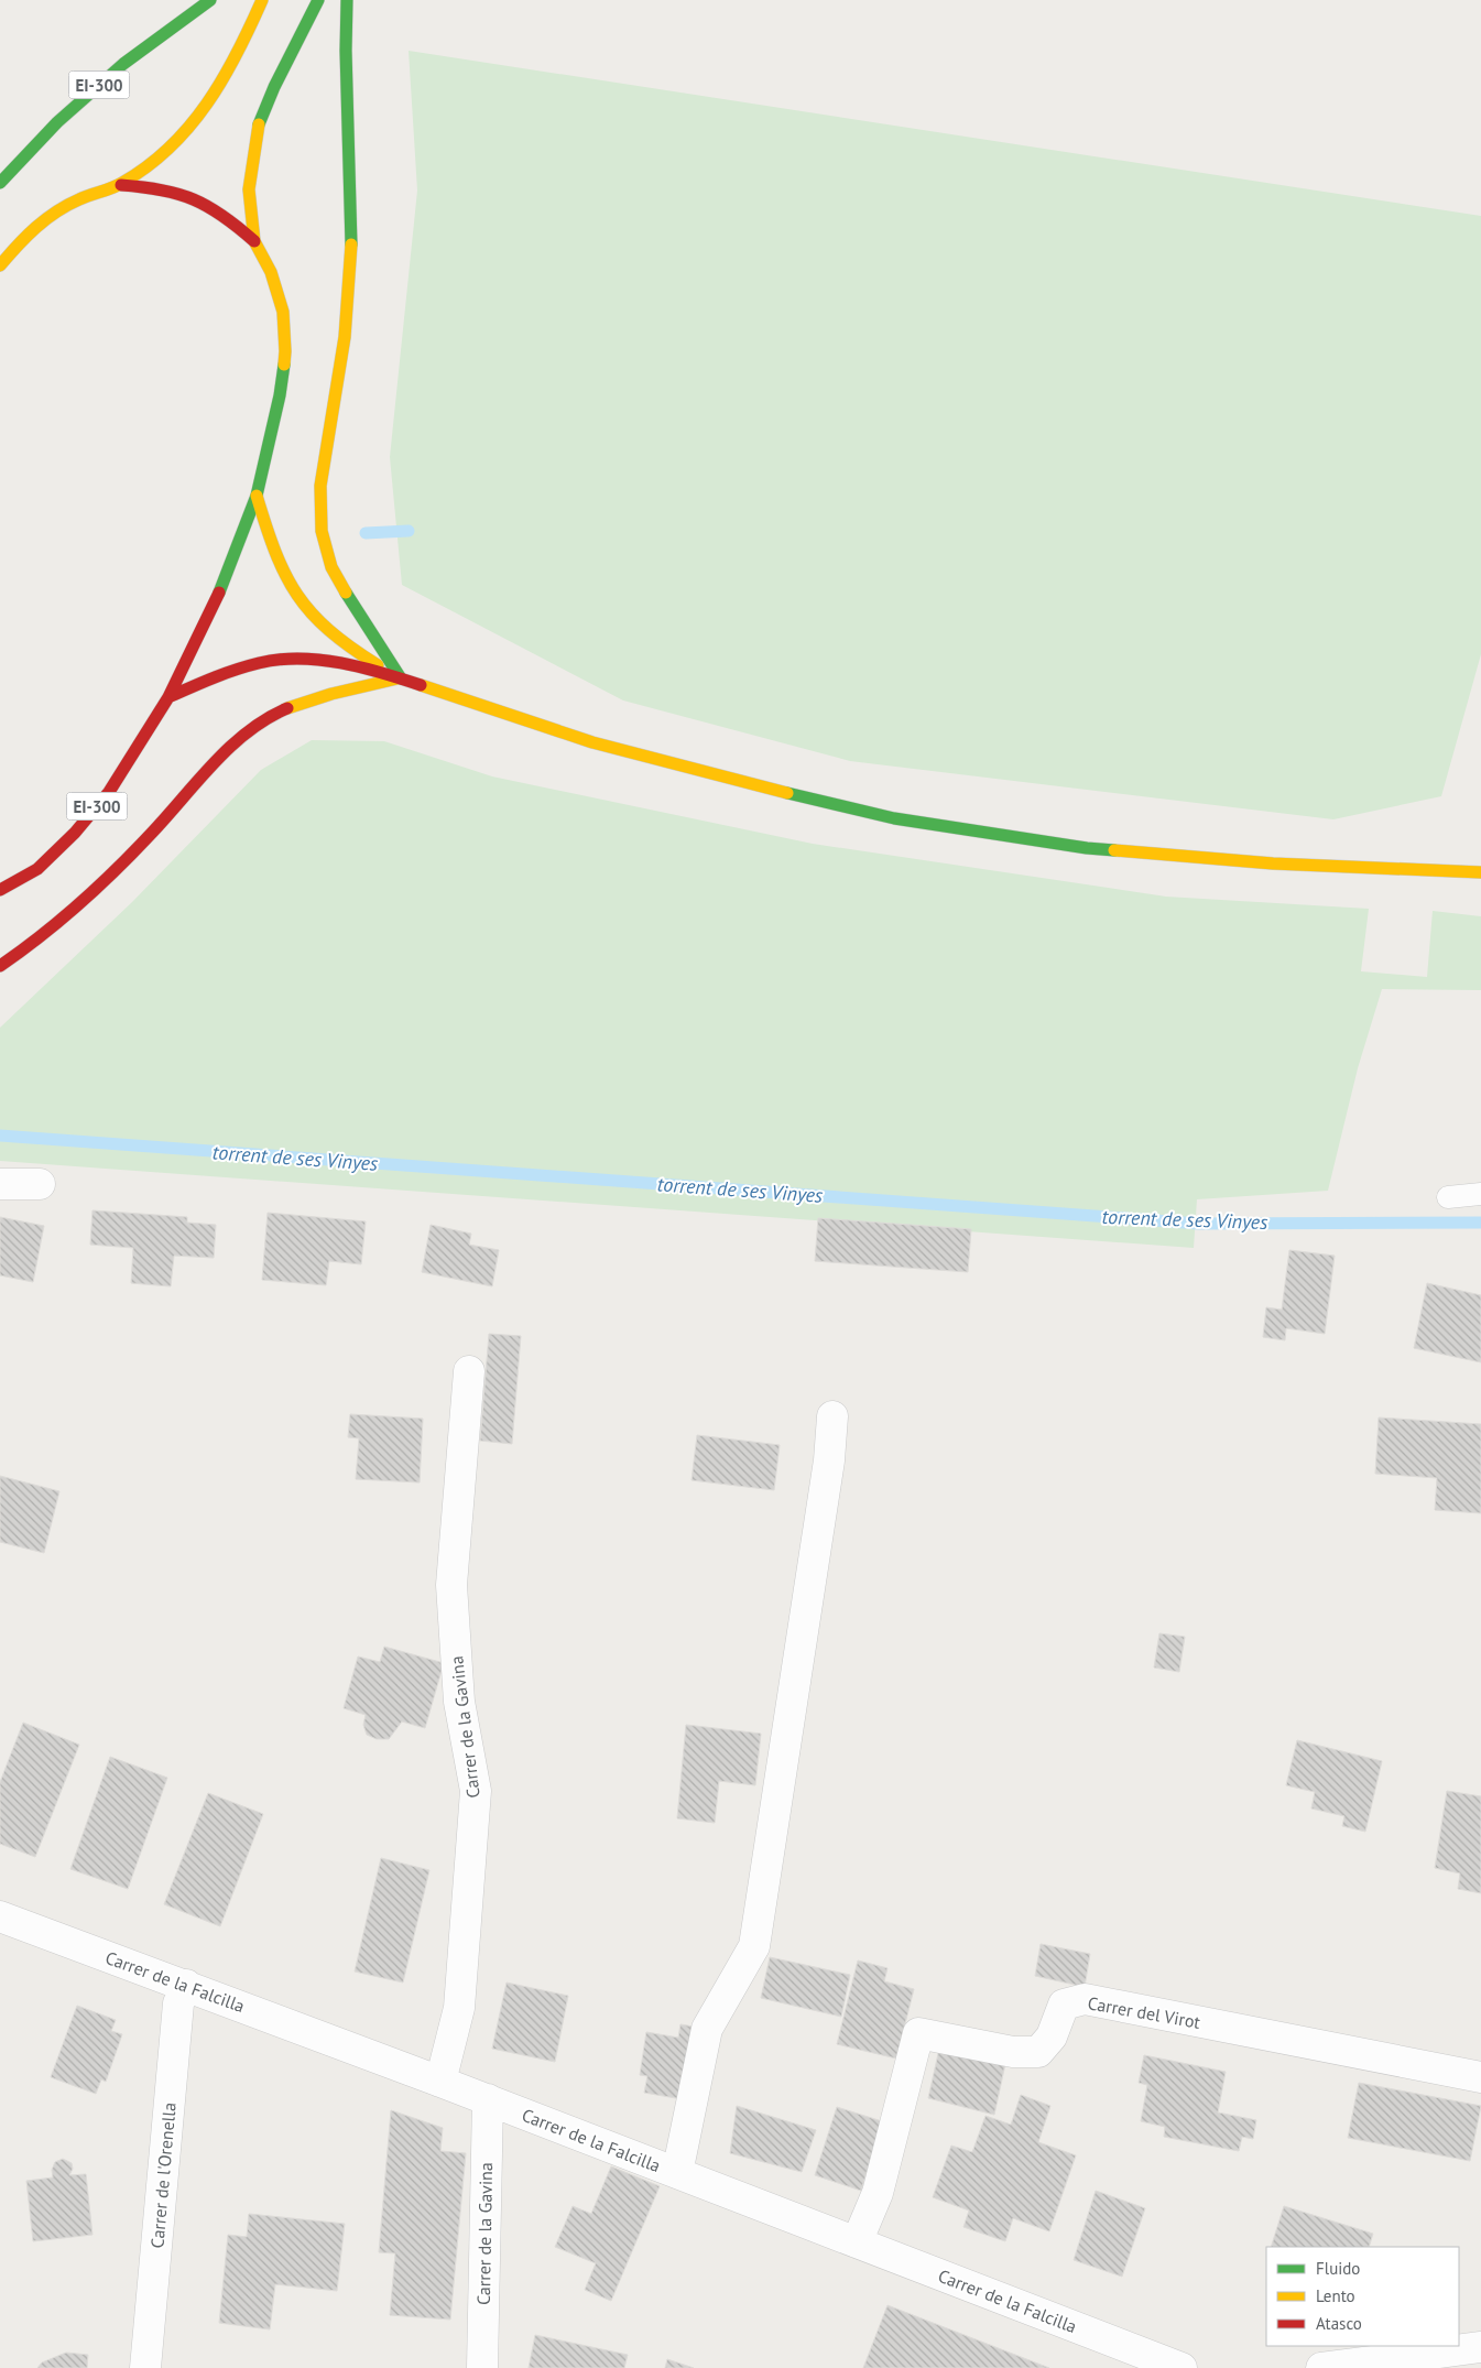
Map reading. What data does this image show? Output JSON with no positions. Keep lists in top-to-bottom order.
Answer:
{
  "streets": {
    "main road": ["EI-300"],
    "street": [
      "Carrer de la Gavina",
      "Carrer de la Falcilla",
      "Carrer del Virot",
      "Carrer de l'Orenella"
    ]
  },
  "crossings": [
    ["Carrer de la Gavina", "Carrer de la Falcilla"],
    ["Carrer de la Falcilla", "Carrer del Virot"],
    ["Carrer de la Falcilla", "Carrer de l'Orenella"]
  ],
  "water": ["torrent de ses Vinyes"],
  "legend": ["Fluido", "Lento", "Atasco"]
}
